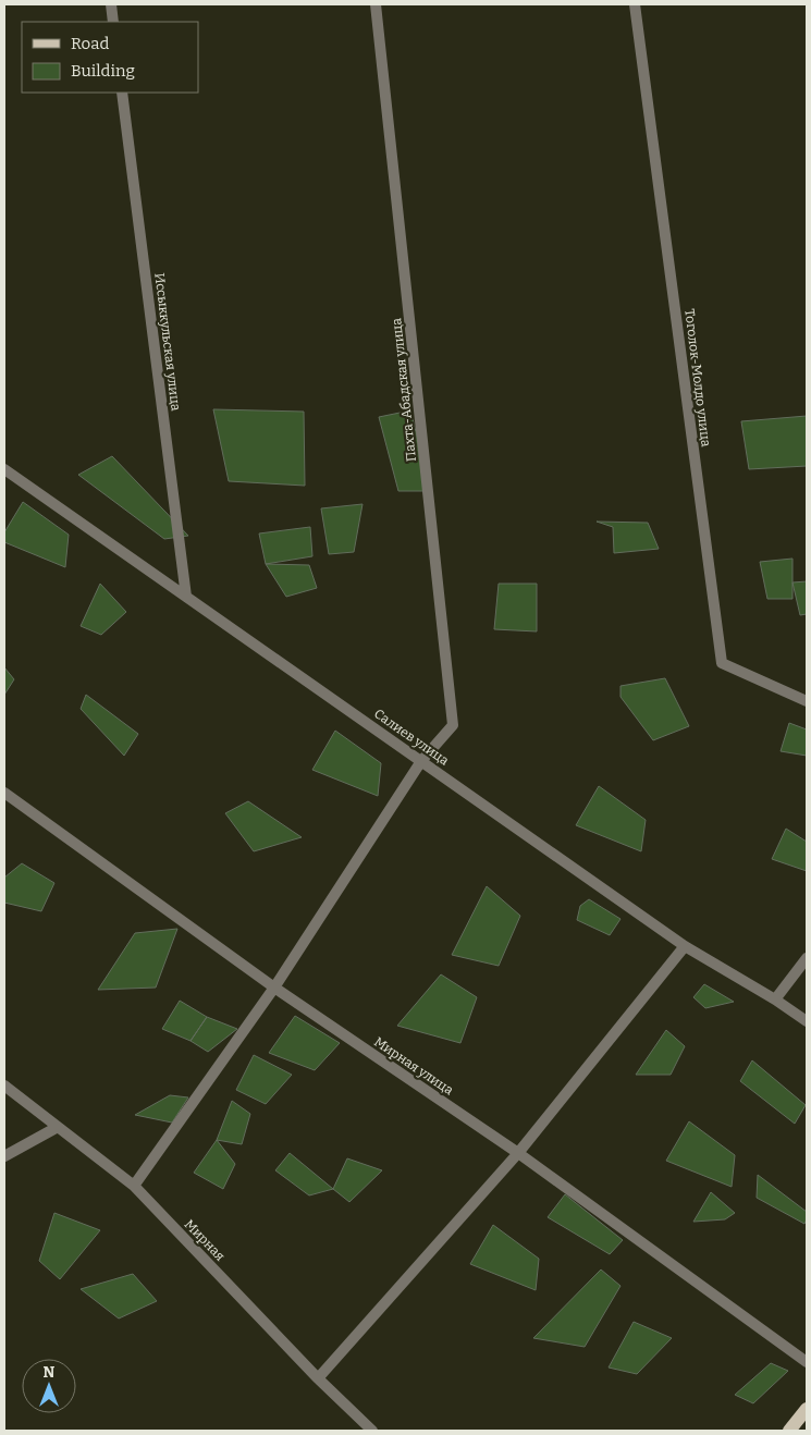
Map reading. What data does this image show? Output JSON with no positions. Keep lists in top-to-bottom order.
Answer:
{
  "streets": {
    "street": [
      "Иссыккульская улица",
      "Тоголок-Молдо улица",
      "Пахта-Абадская улица",
      "Салиев улица",
      "Мирная улица",
      "Мирная"
    ]
  },
  "crossings": [
    ["Иссыккульская улица", "Салиев улица"],
    ["Пахта-Абадская улица", "Салиев улица"],
    ["Пахта-Абадская улица", "Мирная улица"],
    ["Пахта-Абадская улица", "Мирная"]
  ],
  "legend": ["Road", "Building"],
  "north": "top"
}
